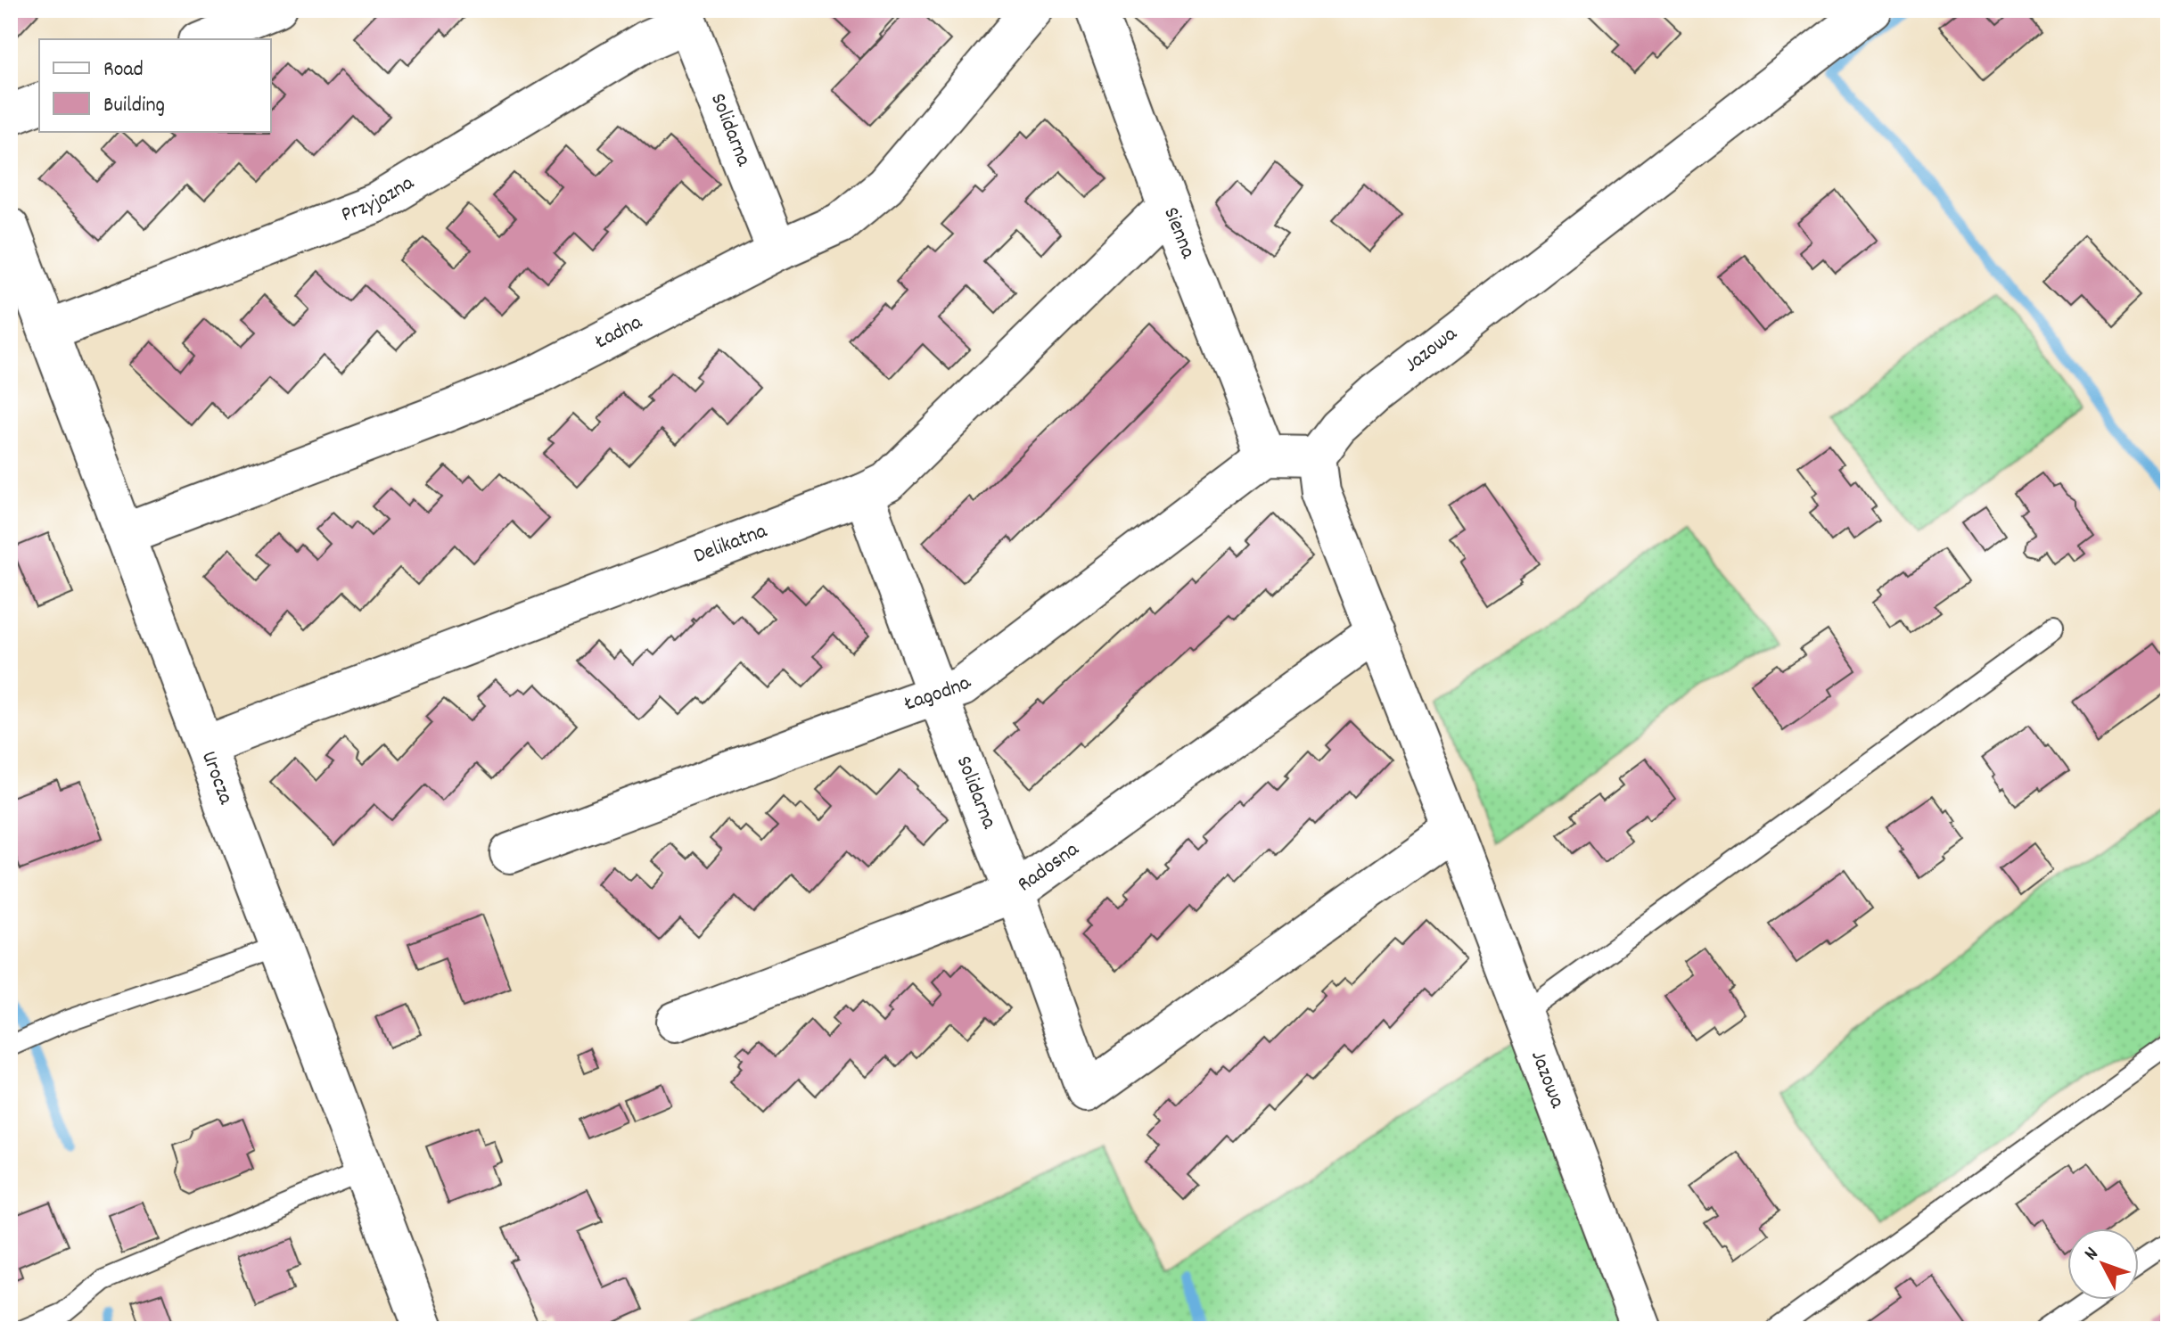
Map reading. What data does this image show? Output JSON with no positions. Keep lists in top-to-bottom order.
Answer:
{
  "streets": {
    "street": [
      "Solidarna",
      "Przyjazna",
      "Sienna",
      "Ładna",
      "Jazowa",
      "Delikatna",
      "Łagodna",
      "Urocza",
      "Radosna"
    ]
  },
  "crossings": [
    ["Solidarna", "Przyjazna"],
    ["Solidarna", "Ładna"],
    ["Solidarna", "Jazowa"],
    ["Solidarna", "Delikatna"],
    ["Solidarna", "Łagodna"],
    ["Solidarna", "Radosna"],
    ["Przyjazna", "Urocza"],
    ["Sienna", "Delikatna"],
    ["Sienna", "Łagodna"],
    ["Ładna", "Urocza"],
    ["Jazowa", "Radosna"],
    ["Delikatna", "Urocza"]
  ],
  "legend": ["Road", "Building"],
  "north": "top left"
}
